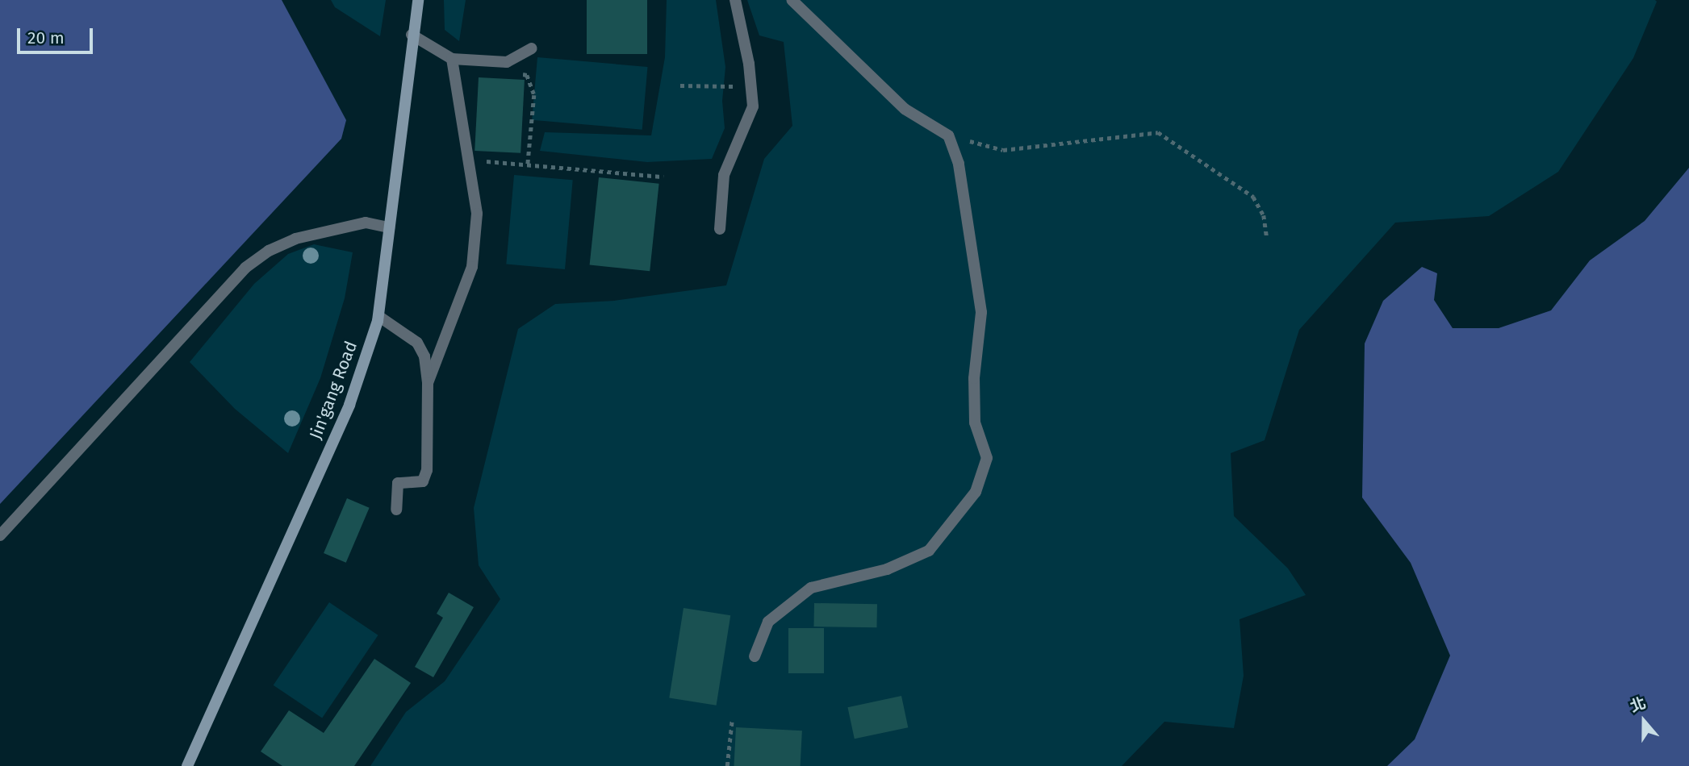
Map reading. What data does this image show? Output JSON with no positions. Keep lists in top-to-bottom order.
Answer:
{
  "streets": {
    "street": ["Jin'gang Road"]
  },
  "scale_bar": "20 m",
  "north": "top"
}
